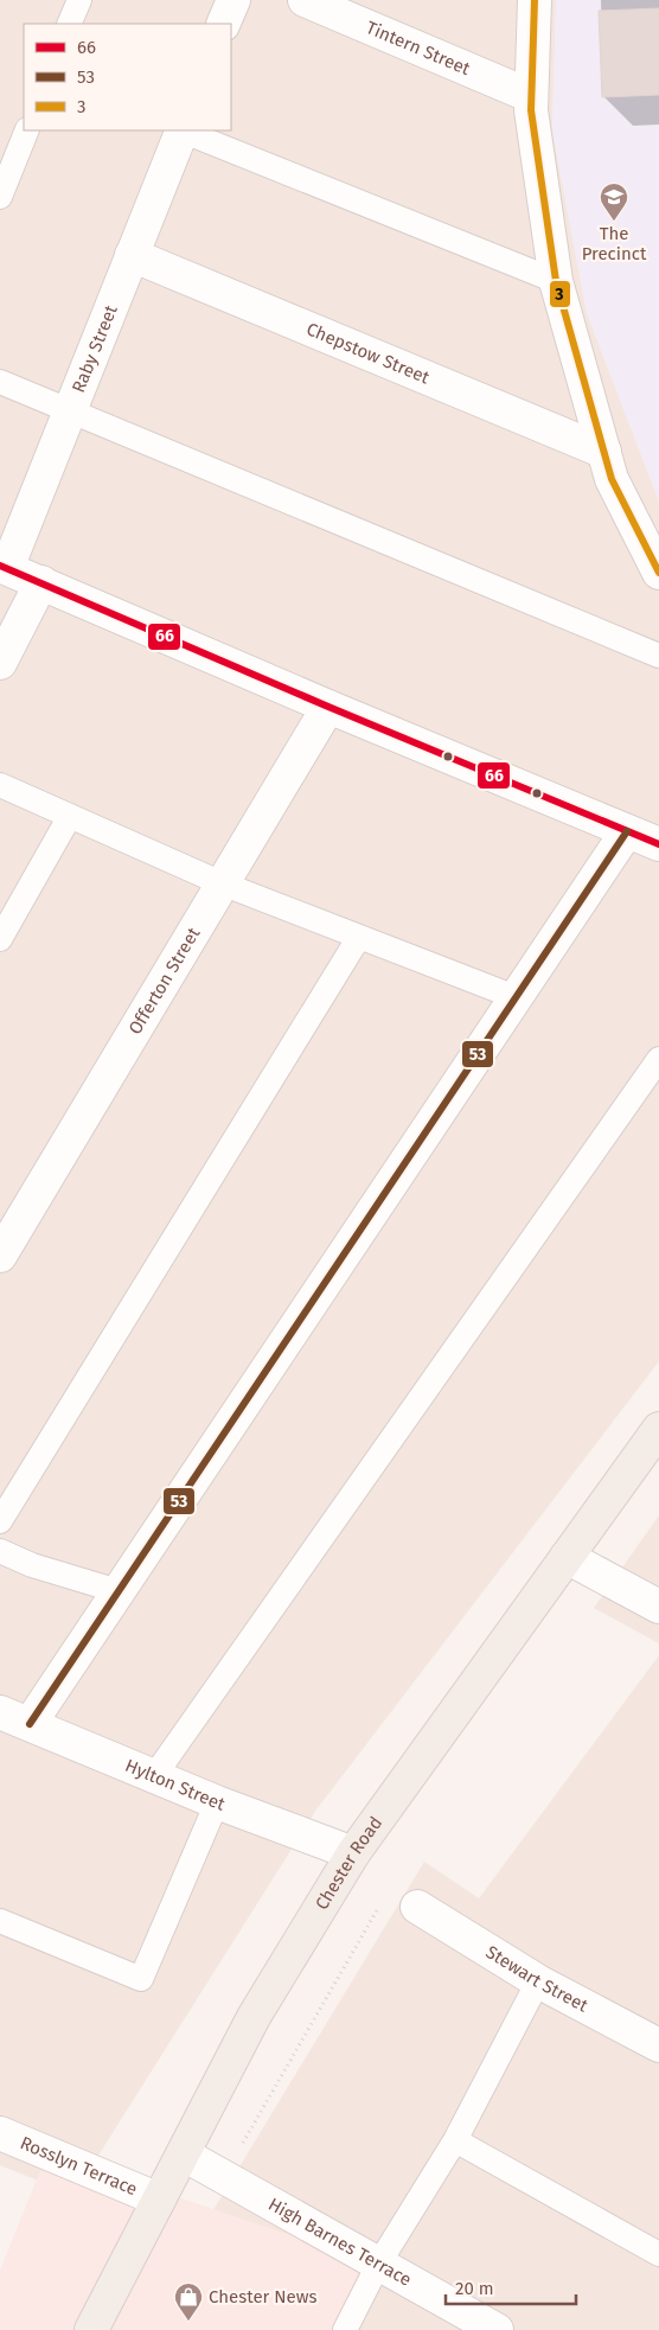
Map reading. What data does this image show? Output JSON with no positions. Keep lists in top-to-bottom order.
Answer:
{
  "streets": {
    "main road": ["Chester Road"],
    "street": [
      "Tintern Street",
      "Raby Street",
      "Chepstow Street",
      "Offerton Street",
      "Hylton Street",
      "Stewart Street",
      "Rosslyn Terrace",
      "High Barnes Terrace"
    ]
  },
  "crossings": [
    ["Raby Street", "Chepstow Street"],
    ["Hylton Street", "Chester Road"],
    ["Chester Road", "Rosslyn Terrace"],
    ["Chester Road", "High Barnes Terrace"]
  ],
  "places": {
    "school or university": ["The Precinct"],
    "shop": ["Chester News"]
  },
  "lines": ["transit line 3", "transit line 66", "transit line 53"],
  "legend": ["66", "53", "3"],
  "scale_bar": "20 m"
}
